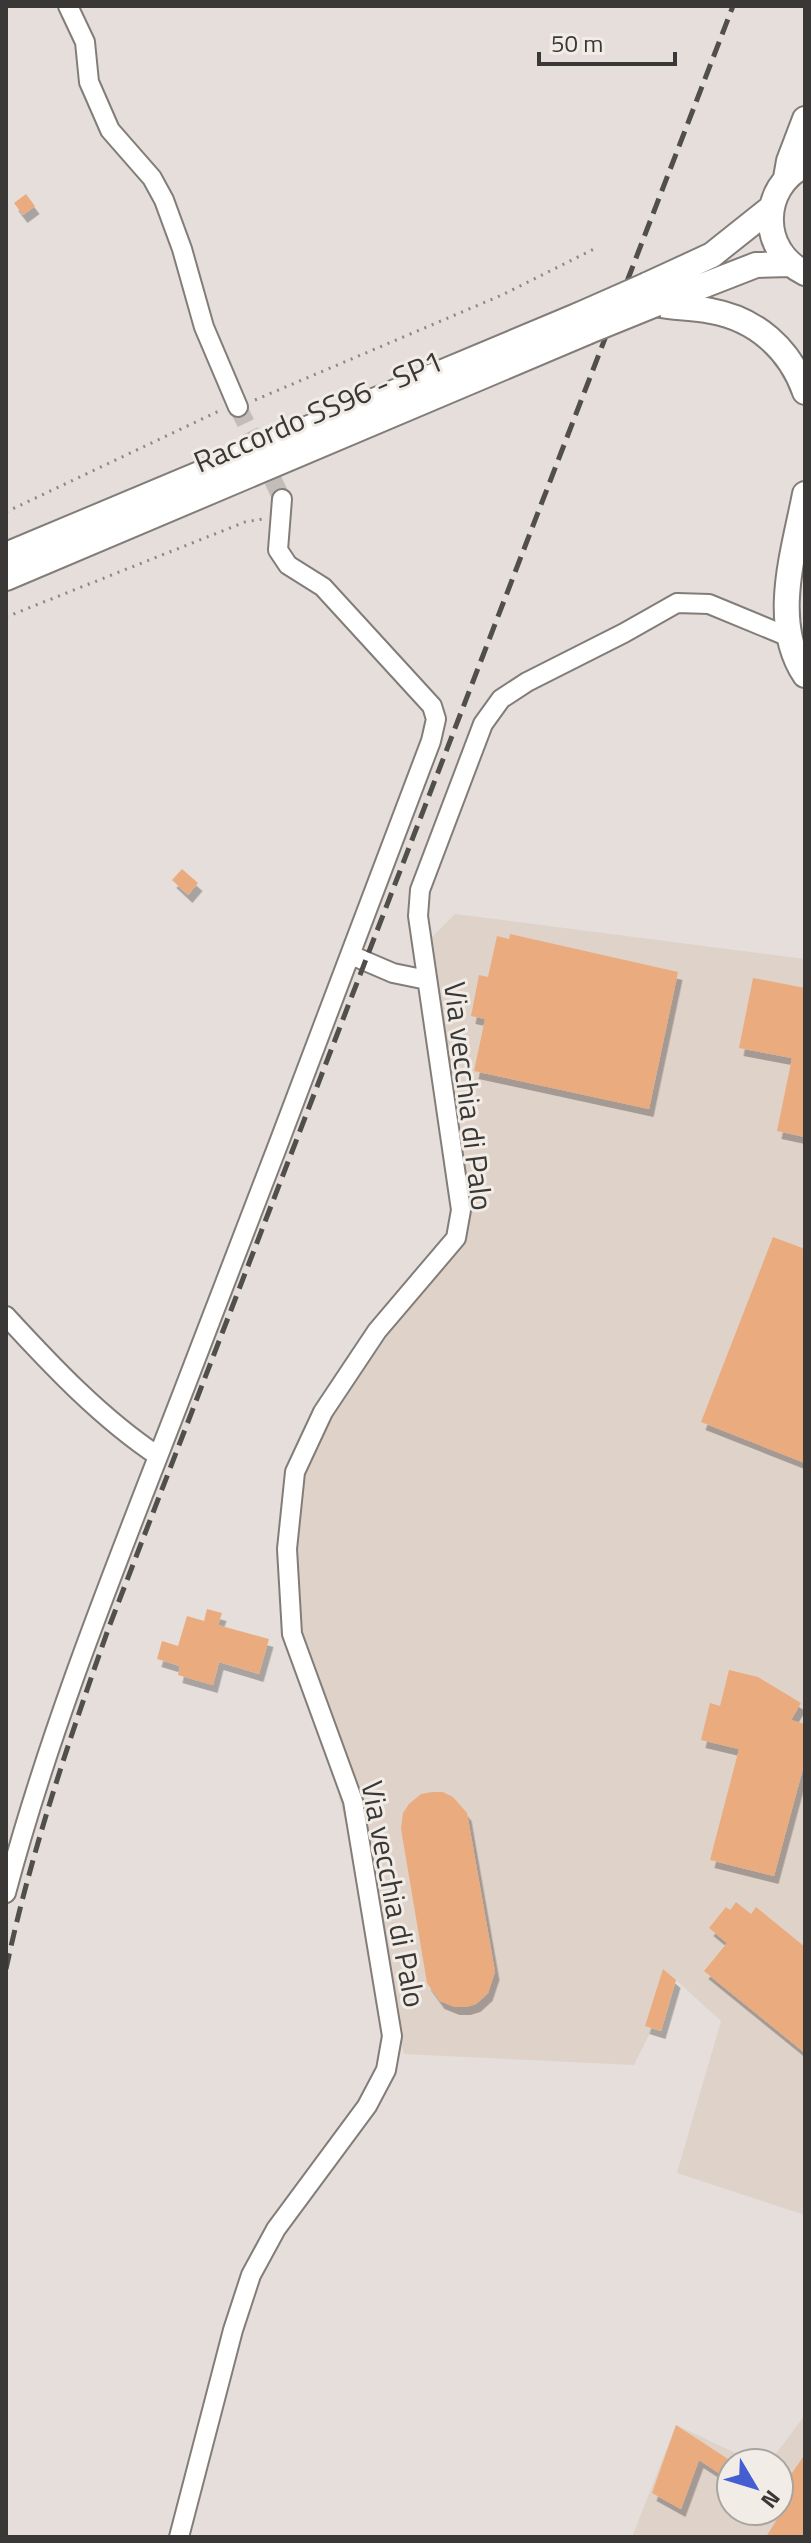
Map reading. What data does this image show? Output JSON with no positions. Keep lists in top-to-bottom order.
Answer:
{
  "streets": {
    "main road": ["Raccordo SS96 - SP1"],
    "street": ["Via vecchia di Palo"]
  },
  "scale_bar": "50 m",
  "north": "bottom right"
}
